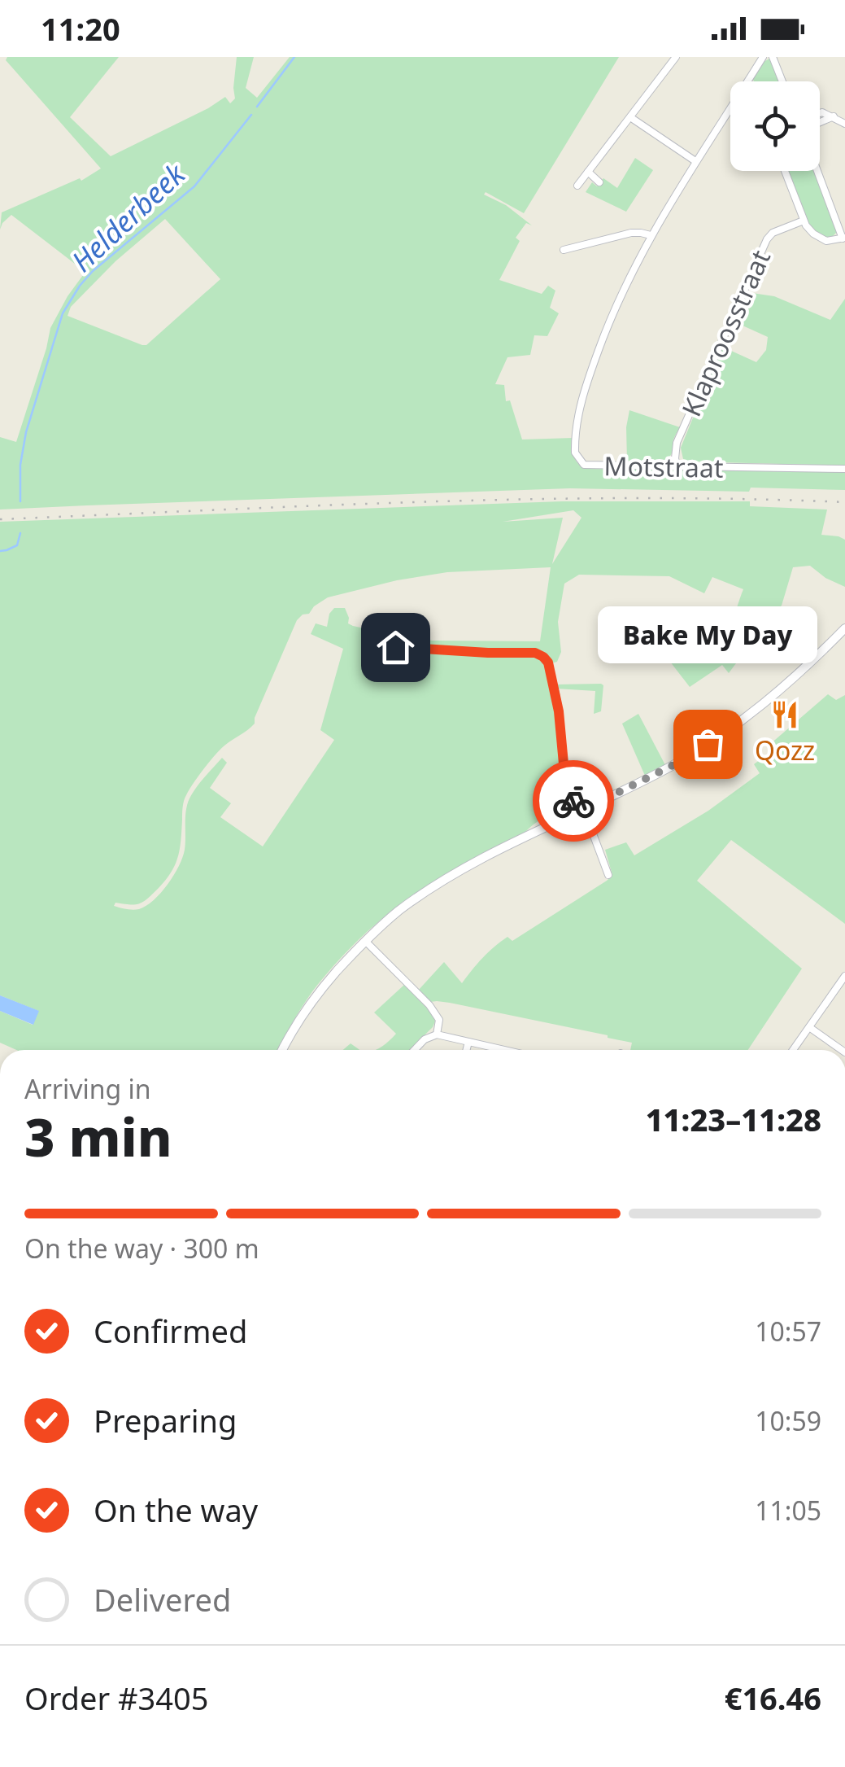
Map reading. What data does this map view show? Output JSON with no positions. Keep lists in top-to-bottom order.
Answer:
{
  "streets": {
    "street": ["Klaproosstraat", "Motstraat"]
  },
  "crossings": [
    ["Klaproosstraat", "Motstraat"]
  ],
  "water": ["Helderbeek"],
  "places": {
    "restaurant": ["Qozz"],
    "other": ["Bake My Day"]
  },
  "page": {
    "status": "11:20",
    "bubble": "Bake My Day",
    "heading": ["3 min", "Arriving in", "11:23–11:28"],
    "panel": ["Order #3405", "€16.46"],
    "bar": "On the way · 300 m",
    "list": [
      ["Confirmed", "10:57"],
      ["Preparing", "10:59"],
      ["On the way", "11:05"],
      "Delivered"
    ]
  }
}
